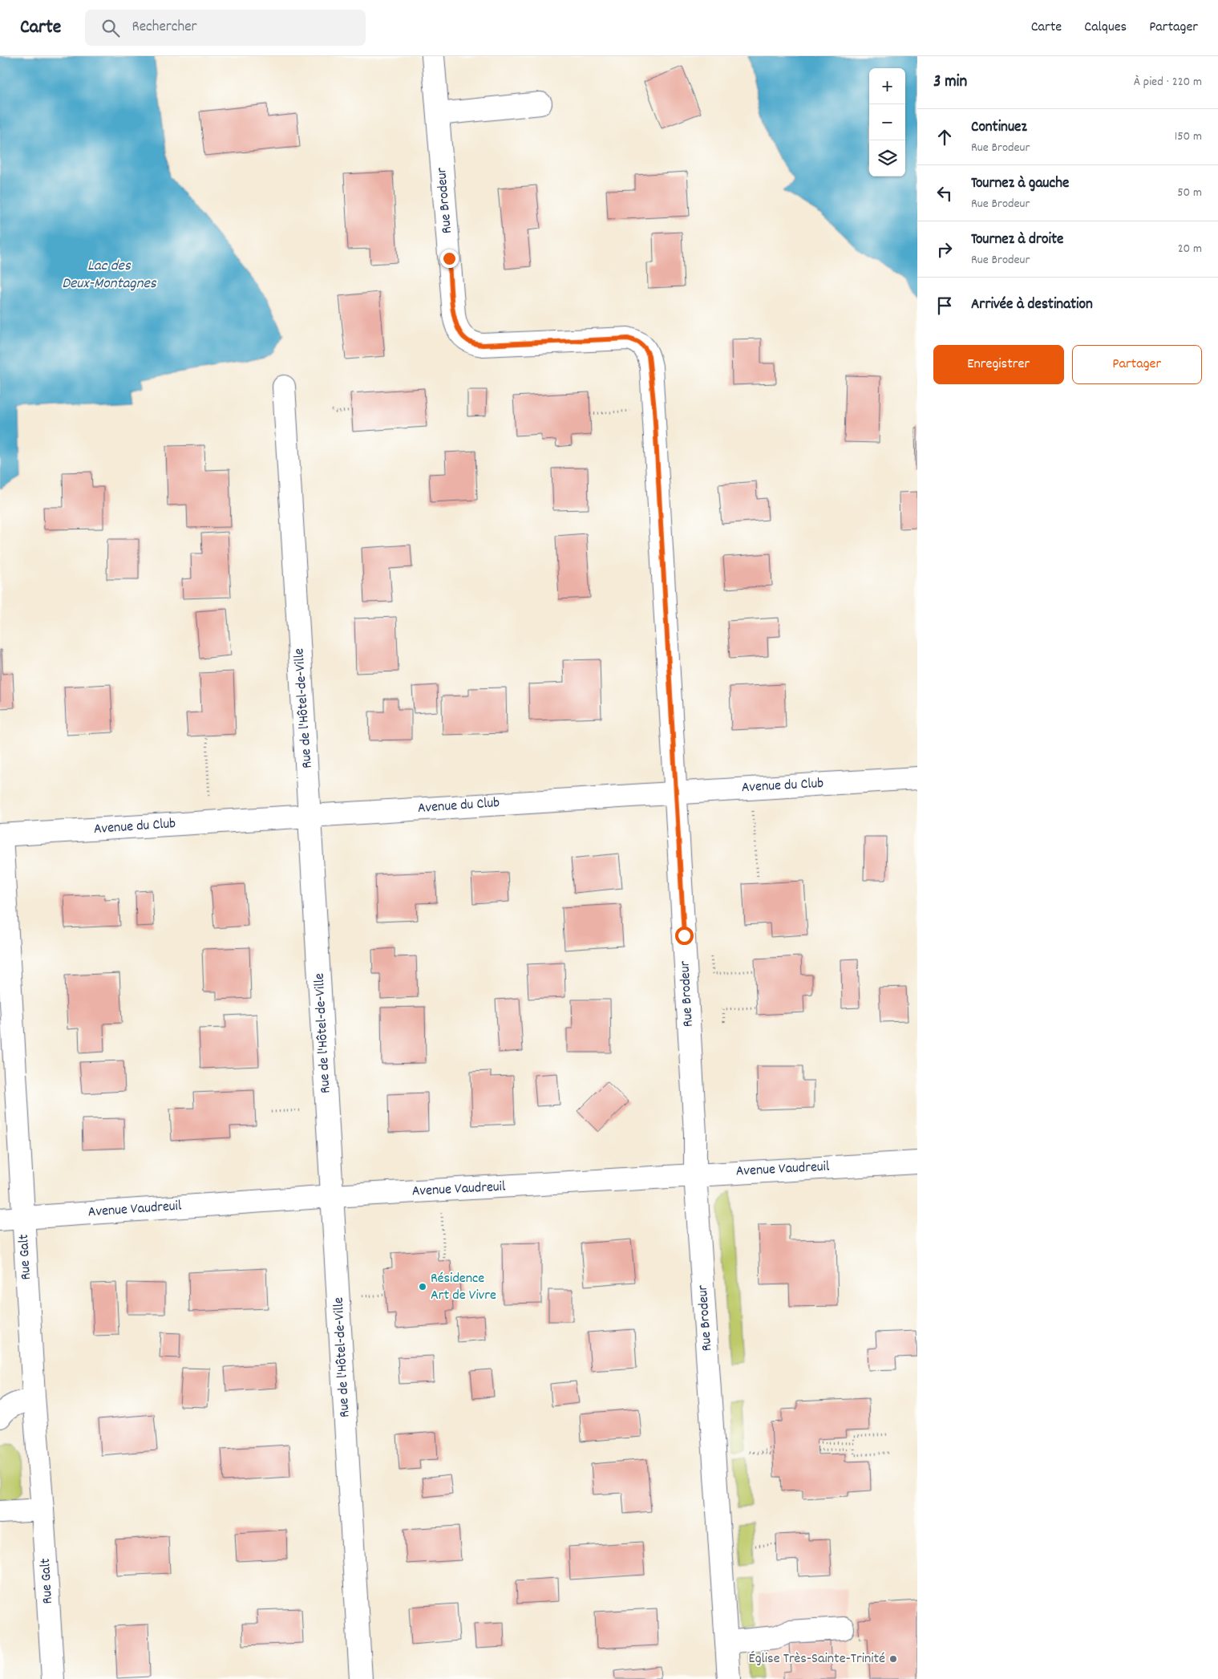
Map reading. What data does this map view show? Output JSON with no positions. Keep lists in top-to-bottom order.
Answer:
{
  "streets": {
    "street": [
      "Rue Brodeur",
      "Rue de l'Hôtel-de-Ville",
      "Avenue du Club",
      "Avenue Vaudreuil",
      "Rue Galt"
    ]
  },
  "crossings": [
    ["Rue Brodeur", "Avenue du Club"],
    ["Rue Brodeur", "Avenue Vaudreuil"],
    ["Rue de l'Hôtel-de-Ville", "Avenue du Club"],
    ["Rue de l'Hôtel-de-Ville", "Avenue Vaudreuil"],
    ["Avenue du Club", "Rue Galt"],
    ["Avenue Vaudreuil", "Rue Galt"]
  ],
  "water": ["Lac des Deux-Montagnes"],
  "places": ["Résidence Art de Vivre", "Église Très-Sainte-Trinité"],
  "page": {
    "header": "Carte",
    "search": "Rechercher",
    "nav": ["Carte", "Calques", "Partager"],
    "heading": ["3 min", "À pied · 220 m"],
    "map_buttons": ["+", "−"],
    "list": [
      ["Continuez", "Rue Brodeur", "150 m"],
      ["Tournez à gauche", "Rue Brodeur", "50 m"],
      ["Tournez à droite", "Rue Brodeur", "20 m"],
      "Arrivée à destination"
    ],
    "buttons": ["Enregistrer", "Partager"]
  }
}
